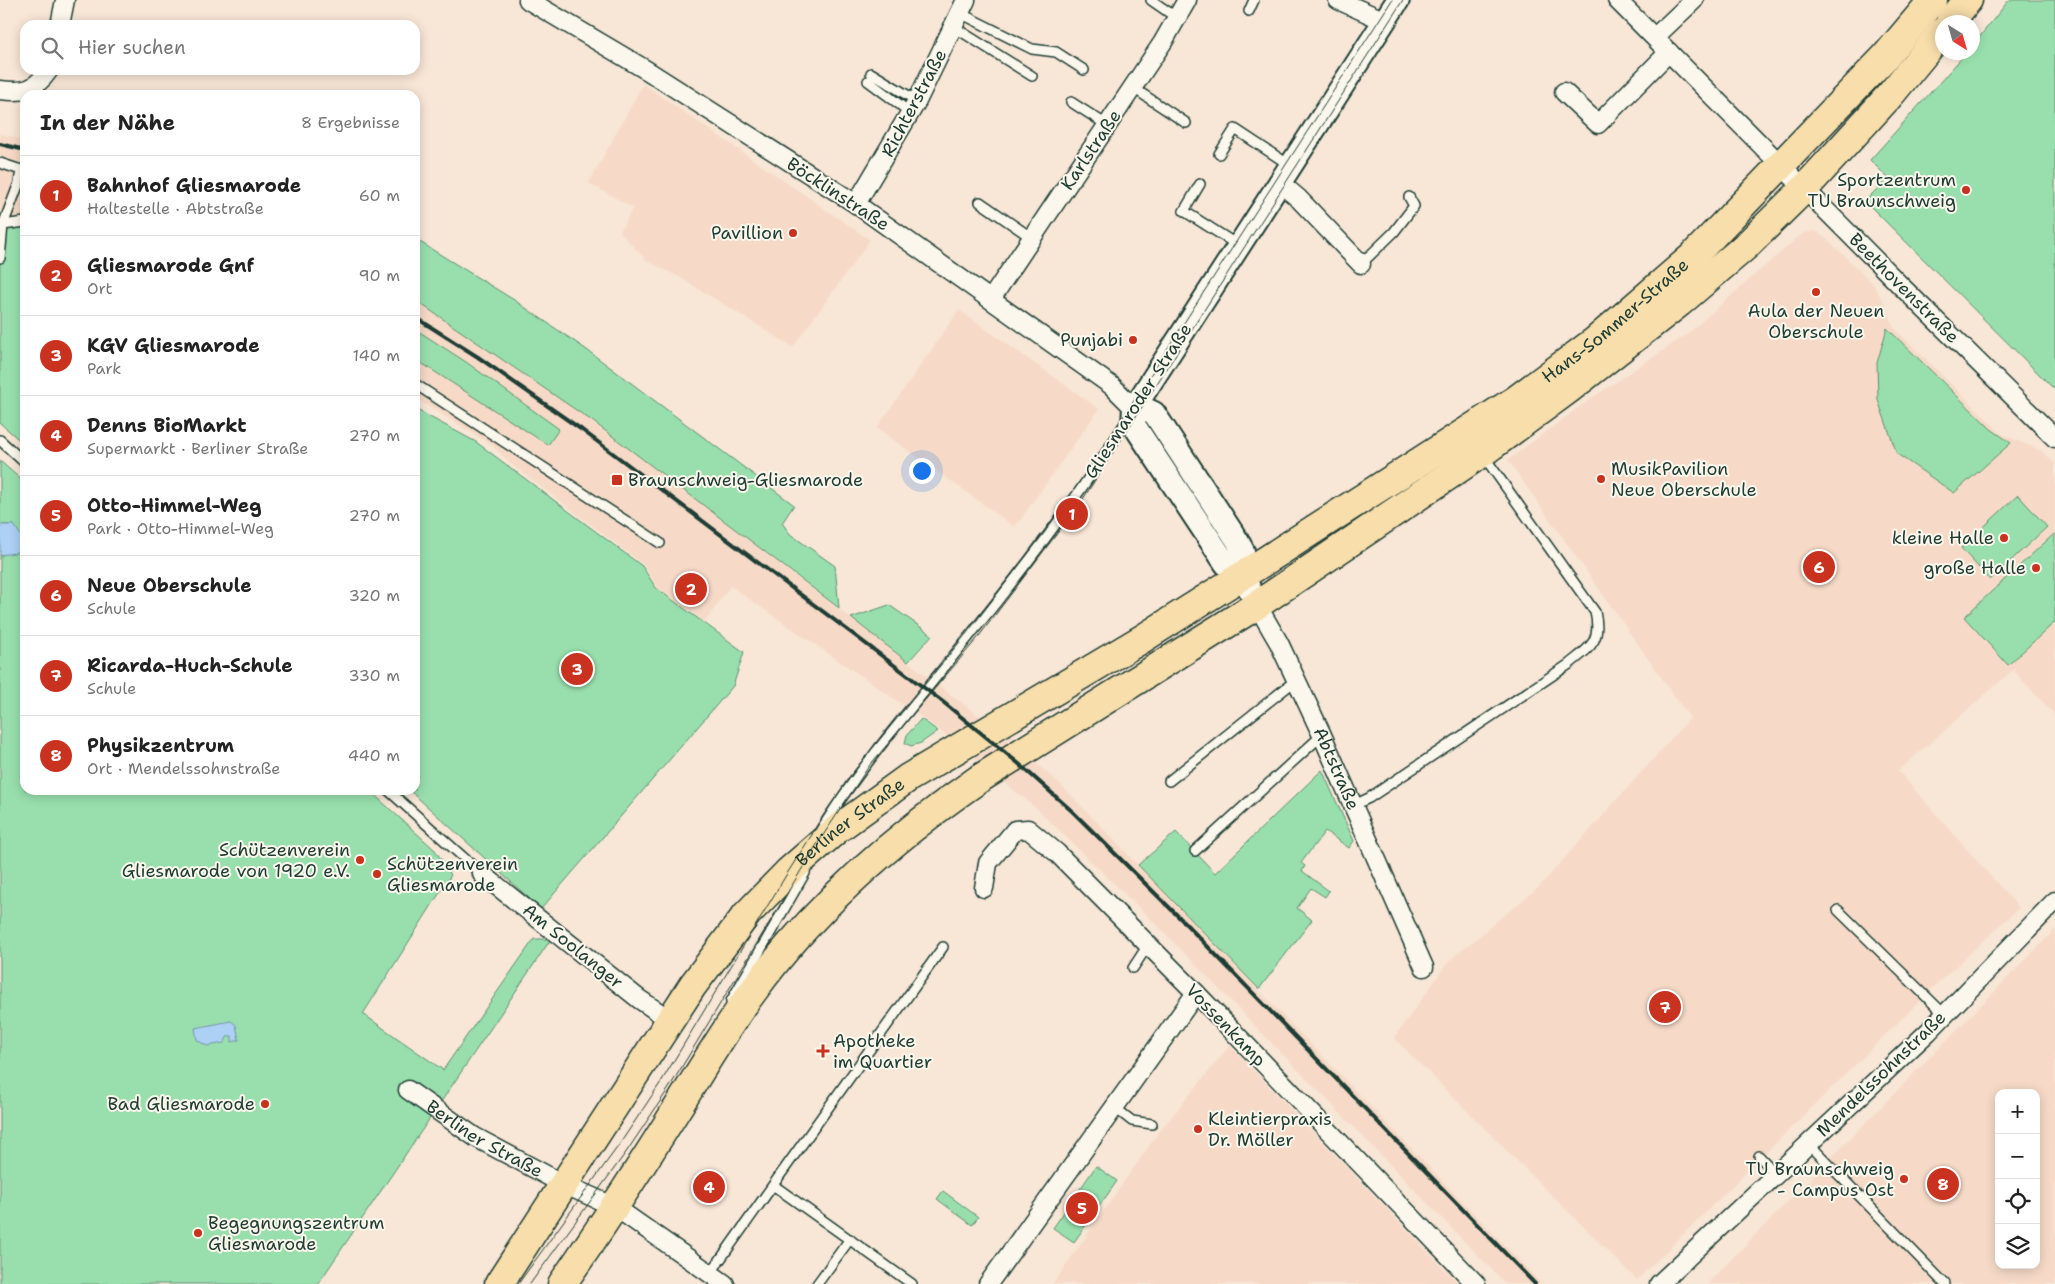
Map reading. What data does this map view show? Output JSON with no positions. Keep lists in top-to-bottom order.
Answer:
{
  "streets": {
    "main road": ["Hans-Sommer-Straße", "Berliner Straße"],
    "street": [
      "Richterstraße",
      "Karlstraße",
      "Böcklinstraße",
      "Beethovenstraße",
      "Gliesmaroder Straße",
      "Abtstraße",
      "Am Soolanger",
      "Vossenkamp",
      "Mendelssohnstraße"
    ]
  },
  "crossings": [
    ["Richterstraße", "Böcklinstraße"],
    ["Karlstraße", "Böcklinstraße"],
    ["Böcklinstraße", "Gliesmaroder Straße"],
    ["Böcklinstraße", "Abtstraße"],
    ["Beethovenstraße", "Hans-Sommer-Straße"],
    ["Hans-Sommer-Straße", "Abtstraße"],
    ["Hans-Sommer-Straße", "Berliner Straße"],
    ["Gliesmaroder Straße", "Abtstraße"],
    ["Gliesmaroder Straße", "Berliner Straße"],
    ["Abtstraße", "Berliner Straße"],
    ["Berliner Straße", "Am Soolanger"]
  ],
  "places": {
    "other": [
      "Sportzentrum TU Braunschweig",
      "Pavillion",
      "Aula der Neuen Oberschule",
      "Punjabi",
      "MusikPavilion Neue Oberschule",
      "kleine Halle",
      "große Halle",
      "Schützenverein Gliesmarode von 1920 e.V.",
      "Schützenverein Gliesmarode",
      "Bad Gliesmarode",
      "Kleintierpraxis Dr. Möller",
      "TU Braunschweig - Campus Ost",
      "Begegnungszentrum Gliesmarode"
    ],
    "transit": ["Braunschweig-Gliesmarode"],
    "health": ["Apotheke im Quartier"]
  },
  "north": "bottom right",
  "page": {
    "search": "Hier suchen",
    "heading": ["In der Nähe", "8 Ergebnisse"],
    "list": [
      {
        "mark": "1",
        "name": "Bahnhof Gliesmarode",
        "note": "Haltestelle · Abtstraße",
        "value": "60 m"
      },
      {
        "mark": "2",
        "name": "Gliesmarode Gnf",
        "note": "Ort",
        "value": "90 m"
      },
      {
        "mark": "3",
        "name": "KGV Gliesmarode",
        "note": "Park",
        "value": "140 m"
      },
      {
        "mark": "4",
        "name": "Denns BioMarkt",
        "note": "Supermarkt · Berliner Straße",
        "value": "270 m"
      },
      {
        "mark": "5",
        "name": "Otto-Himmel-Weg",
        "note": "Park · Otto-Himmel-Weg",
        "value": "270 m"
      },
      {
        "mark": "6",
        "name": "Neue Oberschule",
        "note": "Schule",
        "value": "320 m"
      },
      {
        "mark": "7",
        "name": "Ricarda-Huch-Schule",
        "note": "Schule",
        "value": "330 m"
      },
      {
        "mark": "8",
        "name": "Physikzentrum",
        "note": "Ort · Mendelssohnstraße",
        "value": "440 m"
      }
    ],
    "pins": [
      "1",
      "6",
      "2",
      "3",
      "7",
      "8",
      "4",
      "5"
    ],
    "map_buttons": ["+", "−"]
  }
}
